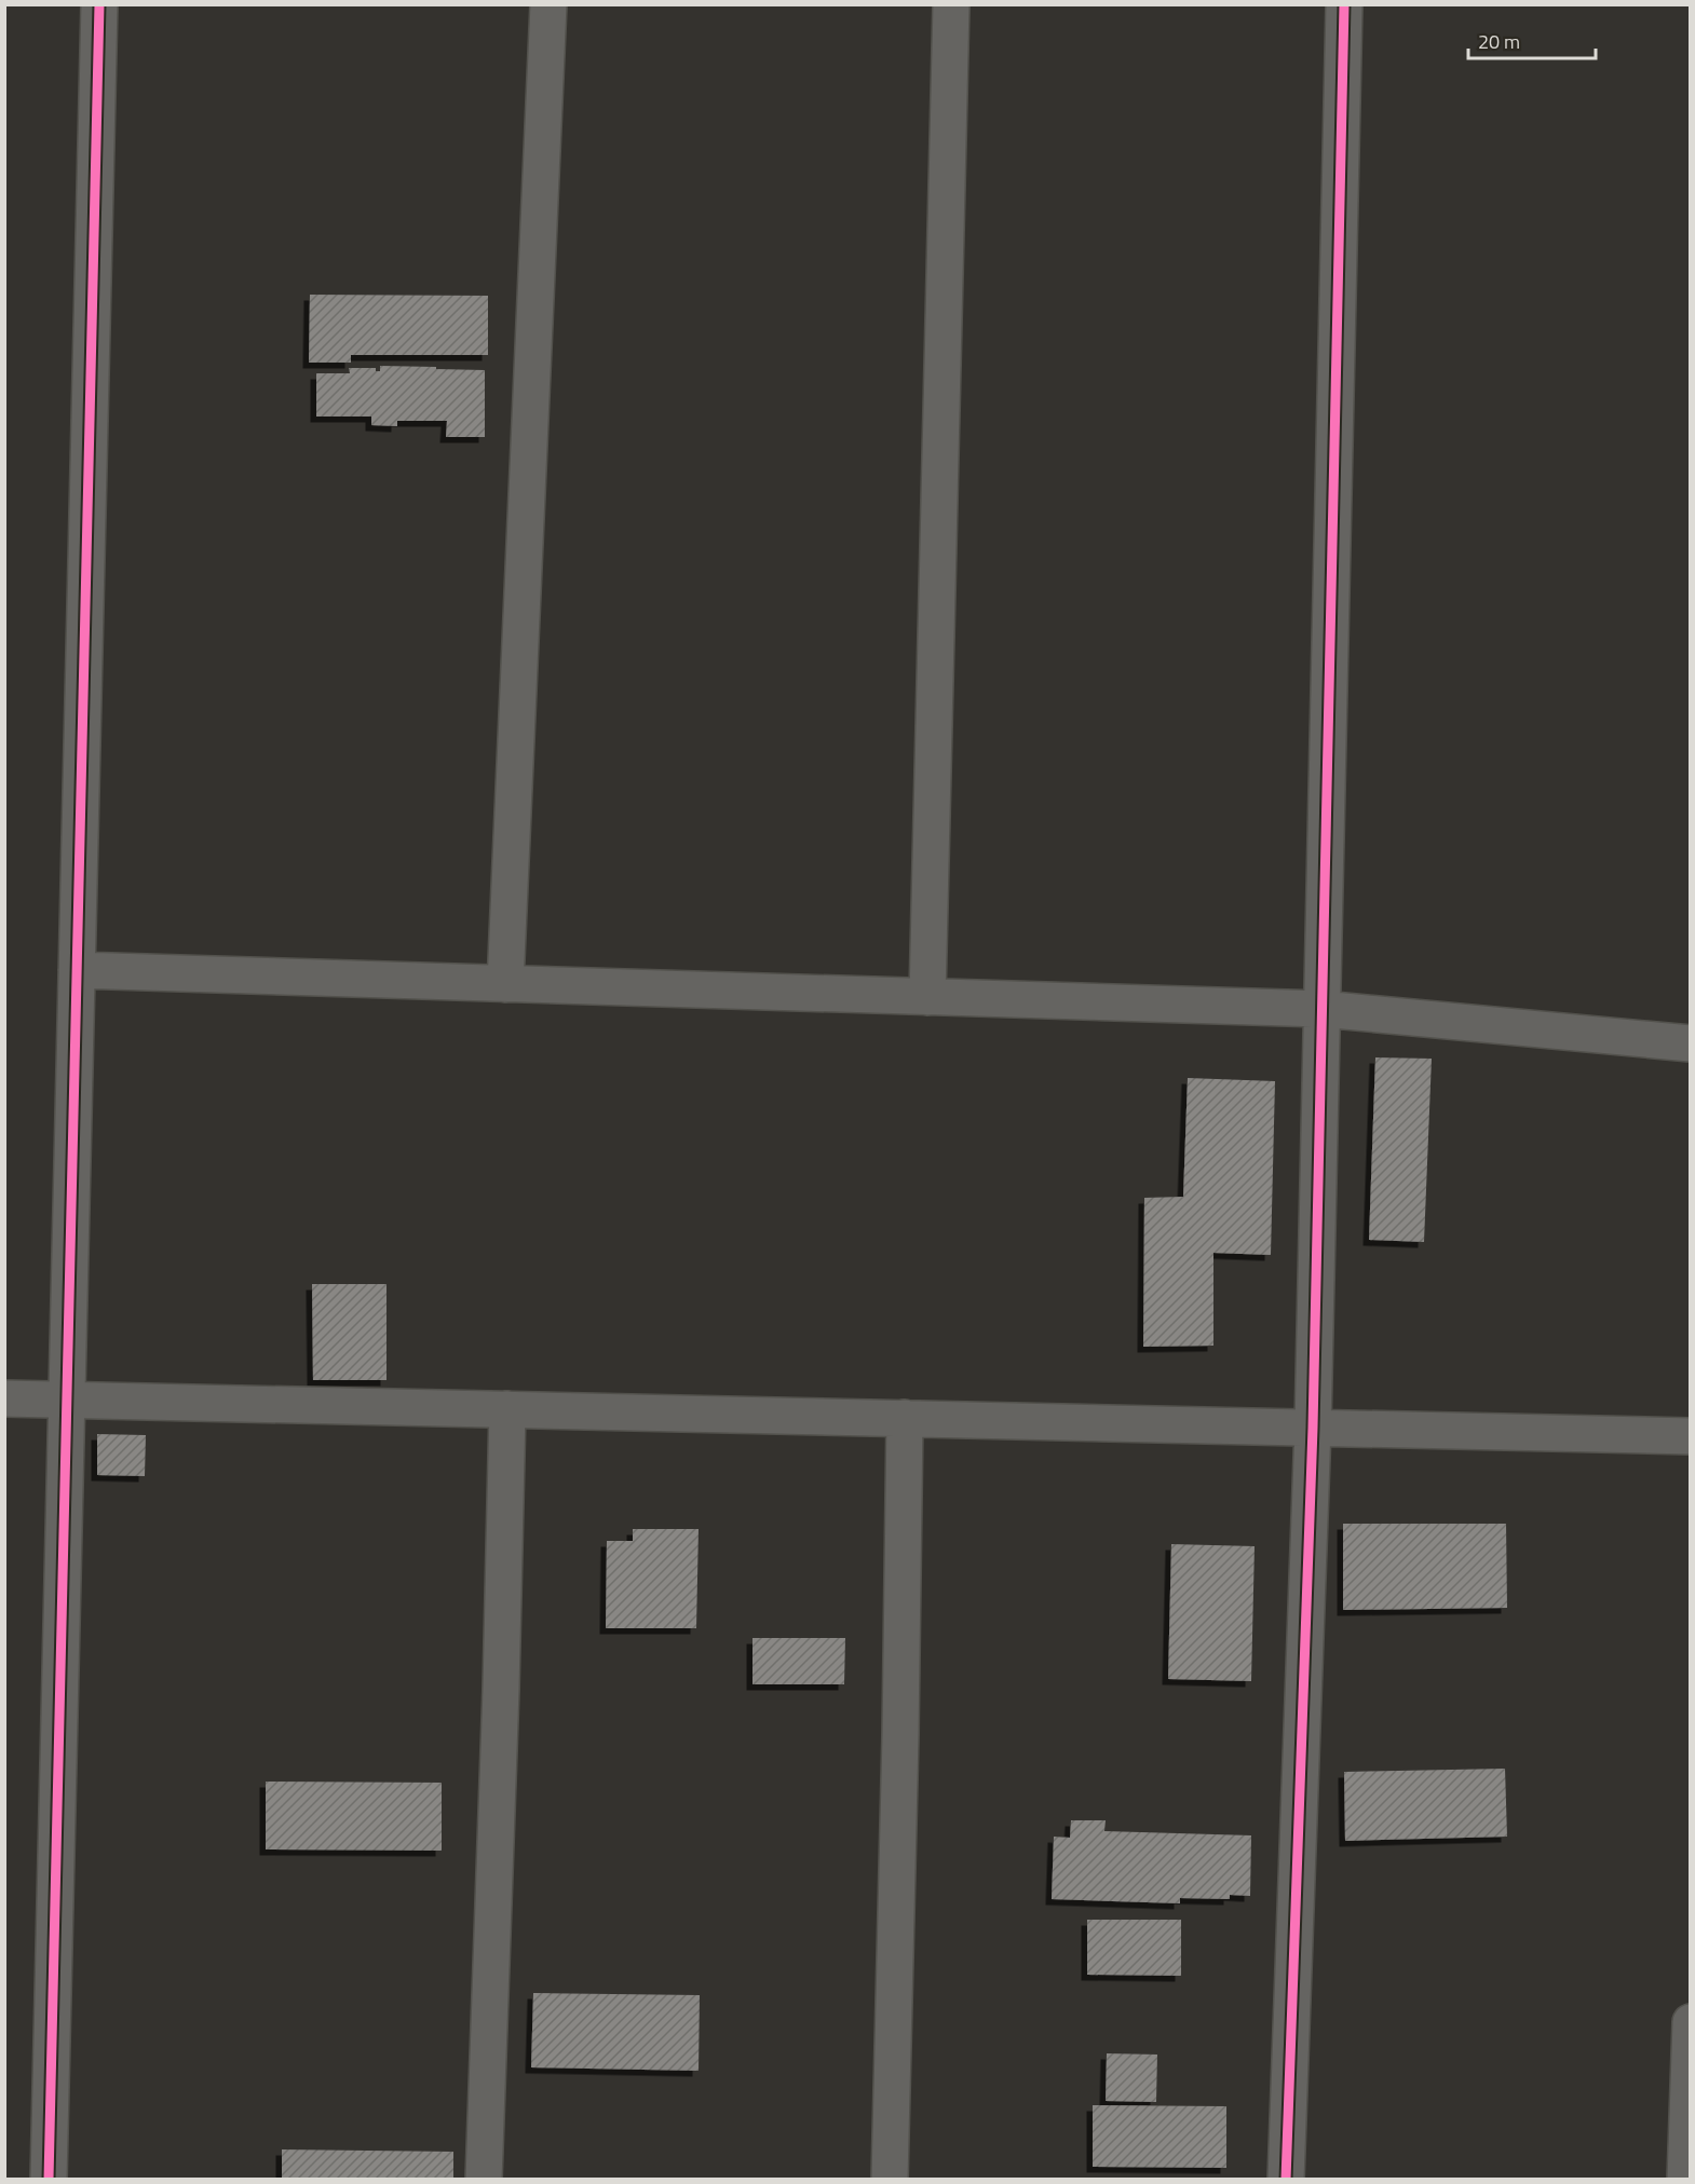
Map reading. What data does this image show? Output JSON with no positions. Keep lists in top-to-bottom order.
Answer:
{
  "scale_bar": "20 m"
}
